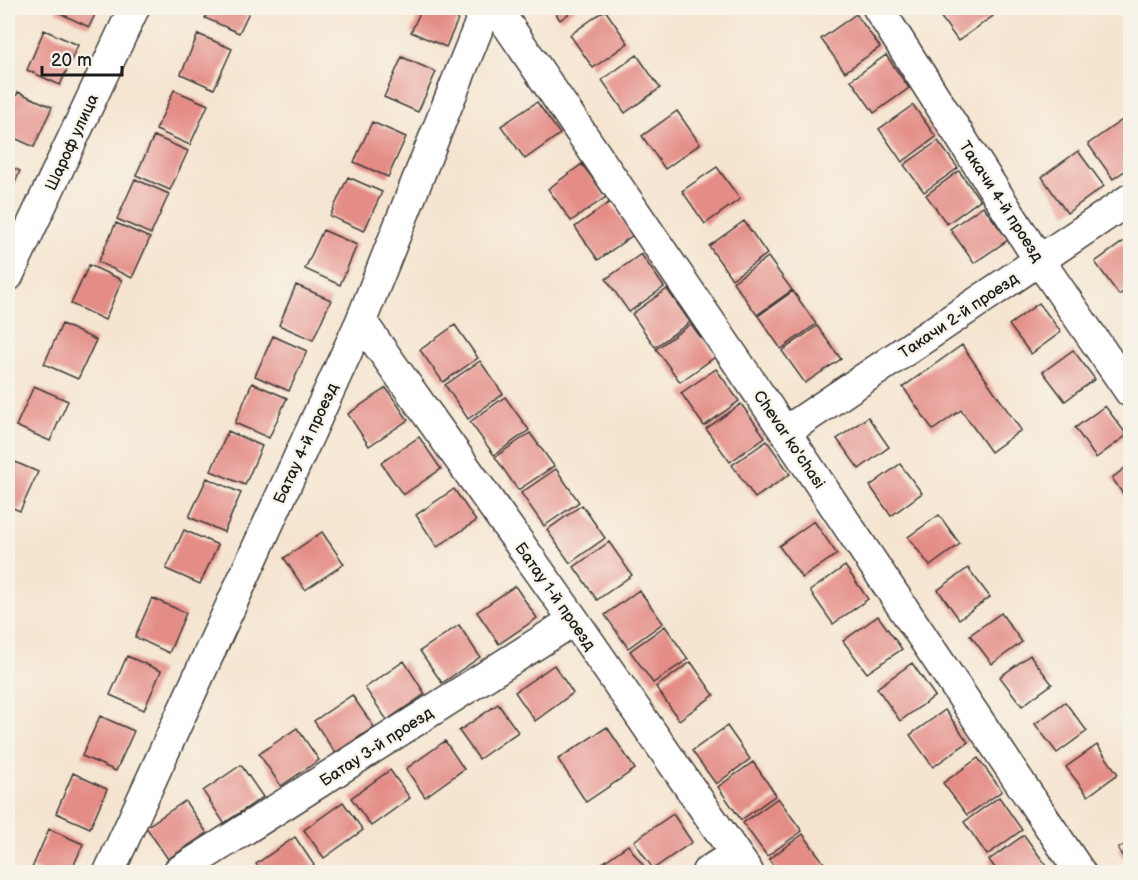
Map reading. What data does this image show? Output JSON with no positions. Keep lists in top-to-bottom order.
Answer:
{
  "streets": {
    "street": [
      "Шароф улица",
      "Такачи 4-й проезд",
      "Такачи 2-й проезд",
      "Chevar ko'chasi",
      "Батау 4-й проезд",
      "Батау 1-й проезд",
      "Батау 3-й проезд"
    ]
  },
  "crossings": [
    ["Такачи 4-й проезд", "Такачи 2-й проезд"],
    ["Такачи 2-й проезд", "Chevar ko'chasi"],
    ["Батау 4-й проезд", "Батау 1-й проезд"],
    ["Батау 1-й проезд", "Батау 3-й проезд"]
  ],
  "scale_bar": "20 m"
}
